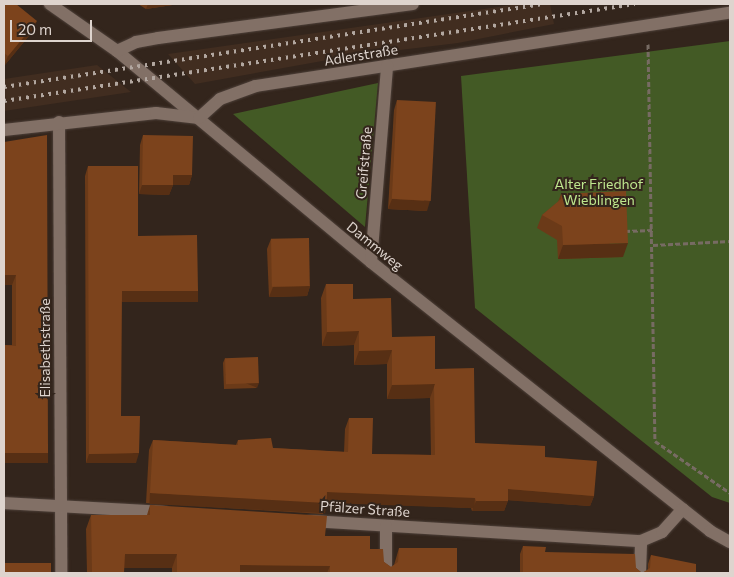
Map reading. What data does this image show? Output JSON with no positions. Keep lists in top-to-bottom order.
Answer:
{
  "streets": {
    "street": [
      "Adlerstraße",
      "Greifstraße",
      "Dammweg",
      "Elisabethstraße",
      "Pfälzer Straße"
    ]
  },
  "crossings": [
    ["Adlerstraße", "Greifstraße"],
    ["Adlerstraße", "Dammweg"],
    ["Greifstraße", "Dammweg"],
    ["Dammweg", "Pfälzer Straße"]
  ],
  "parks": ["Alter Friedhof Wieblingen"],
  "scale_bar": "20 m"
}
